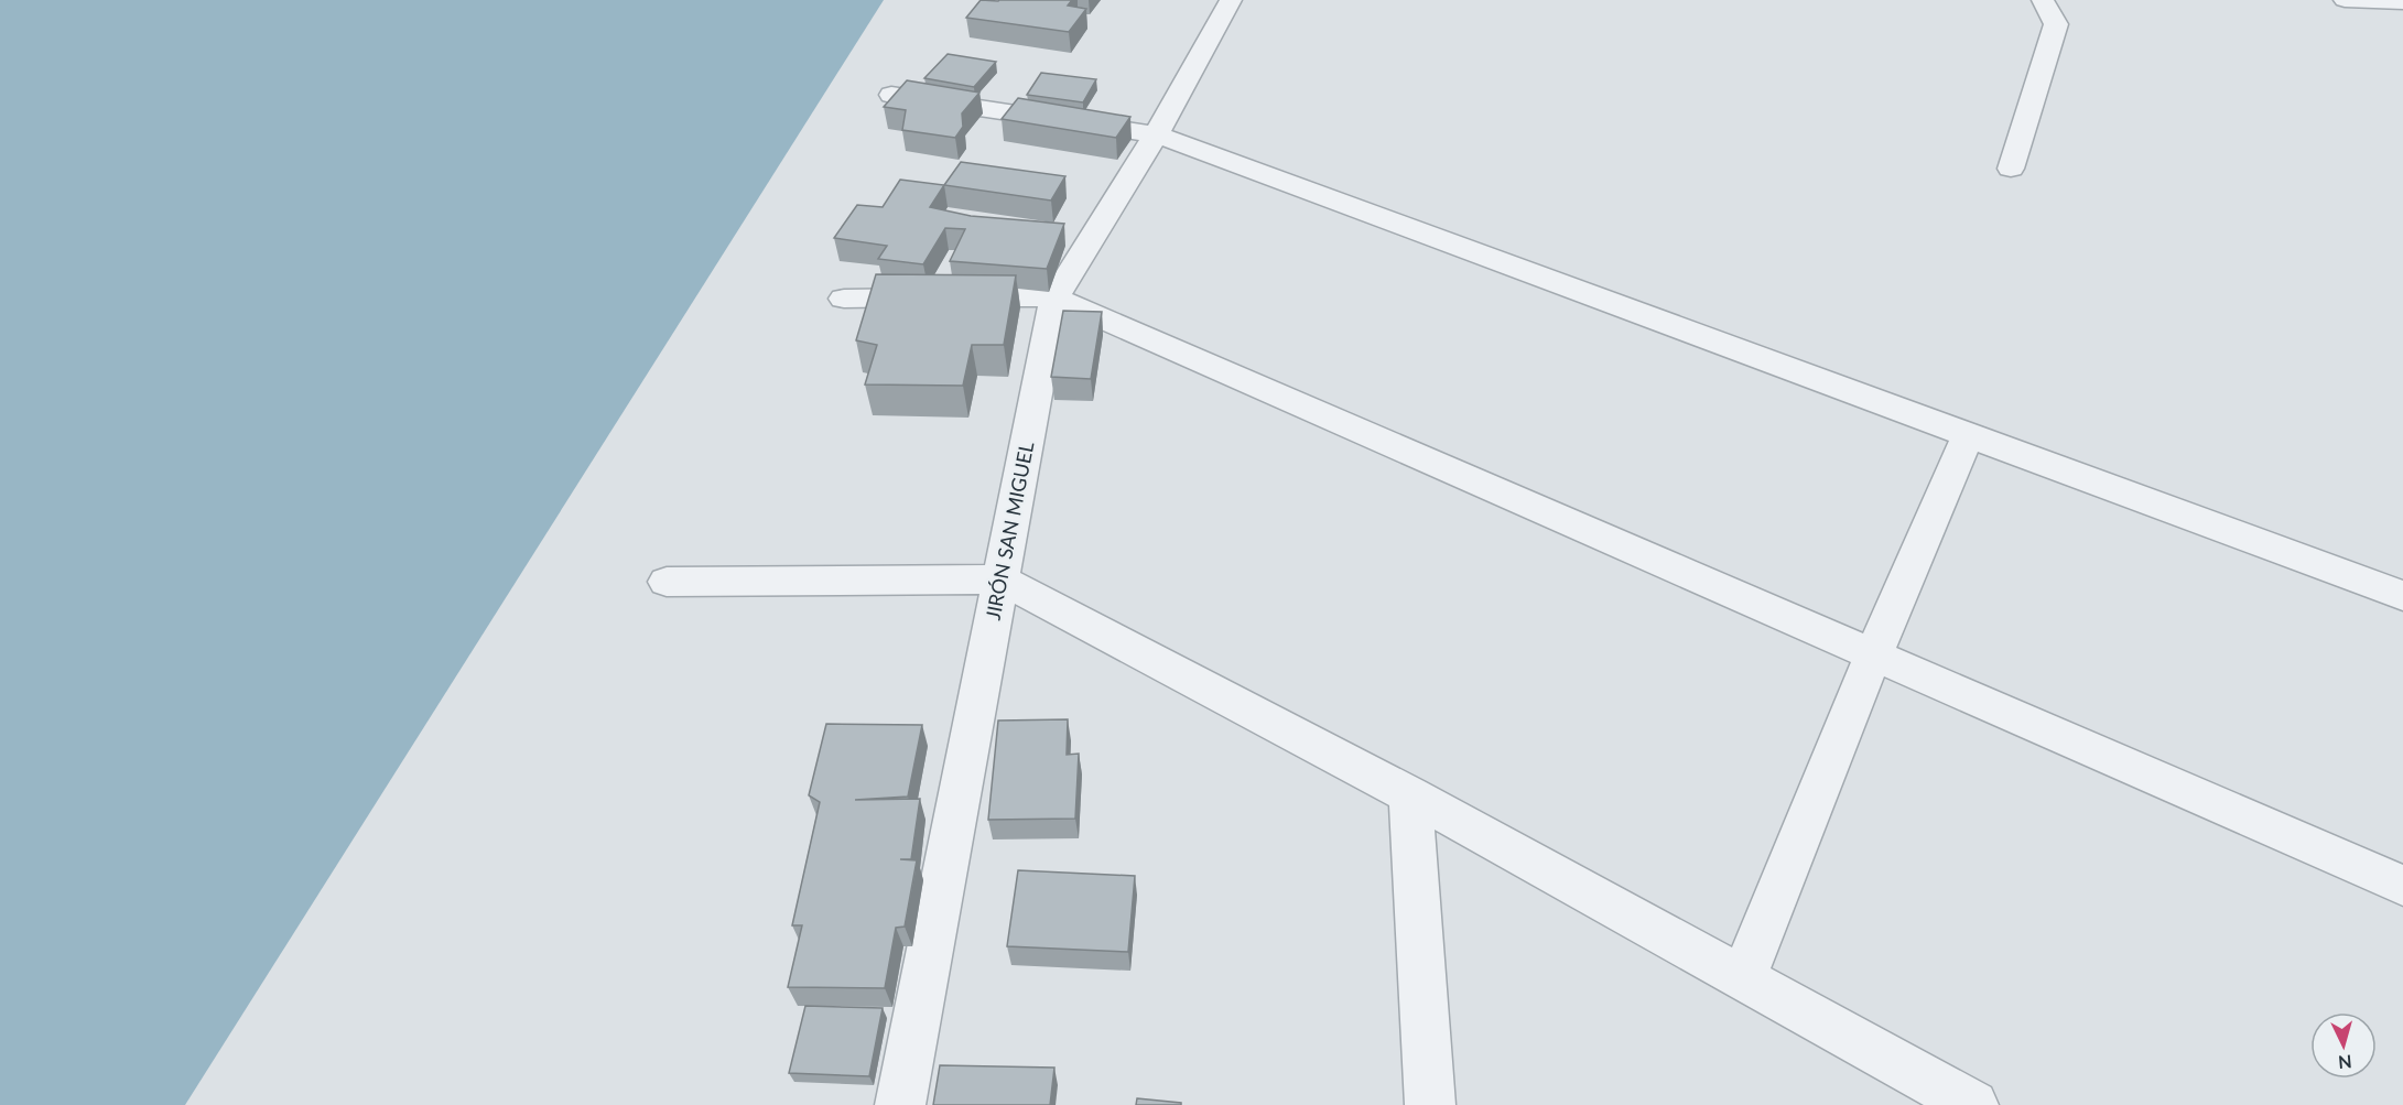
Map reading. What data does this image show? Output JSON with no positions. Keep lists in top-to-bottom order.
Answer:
{
  "streets": {
    "street": ["JIRÓN SAN MIGUEL"]
  },
  "north": "bottom"
}
